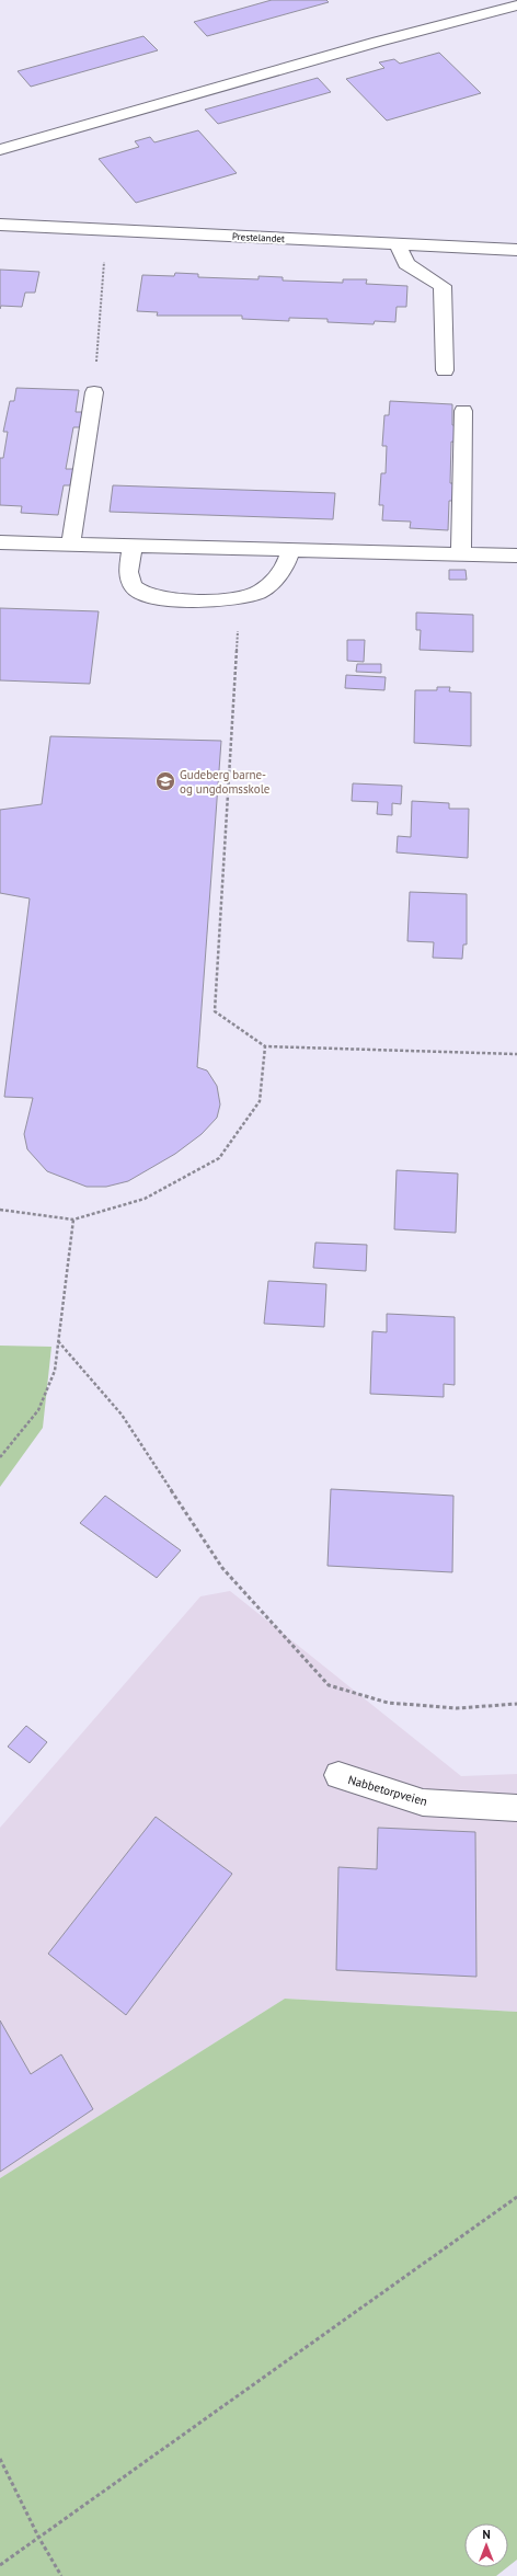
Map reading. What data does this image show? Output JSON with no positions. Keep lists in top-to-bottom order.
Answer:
{
  "streets": {
    "street": ["Prestelandet", "Nabbetorpveien"]
  },
  "places": {
    "school or university": ["Gudeberg barne- og ungdomsskole"]
  },
  "north": "top"
}
